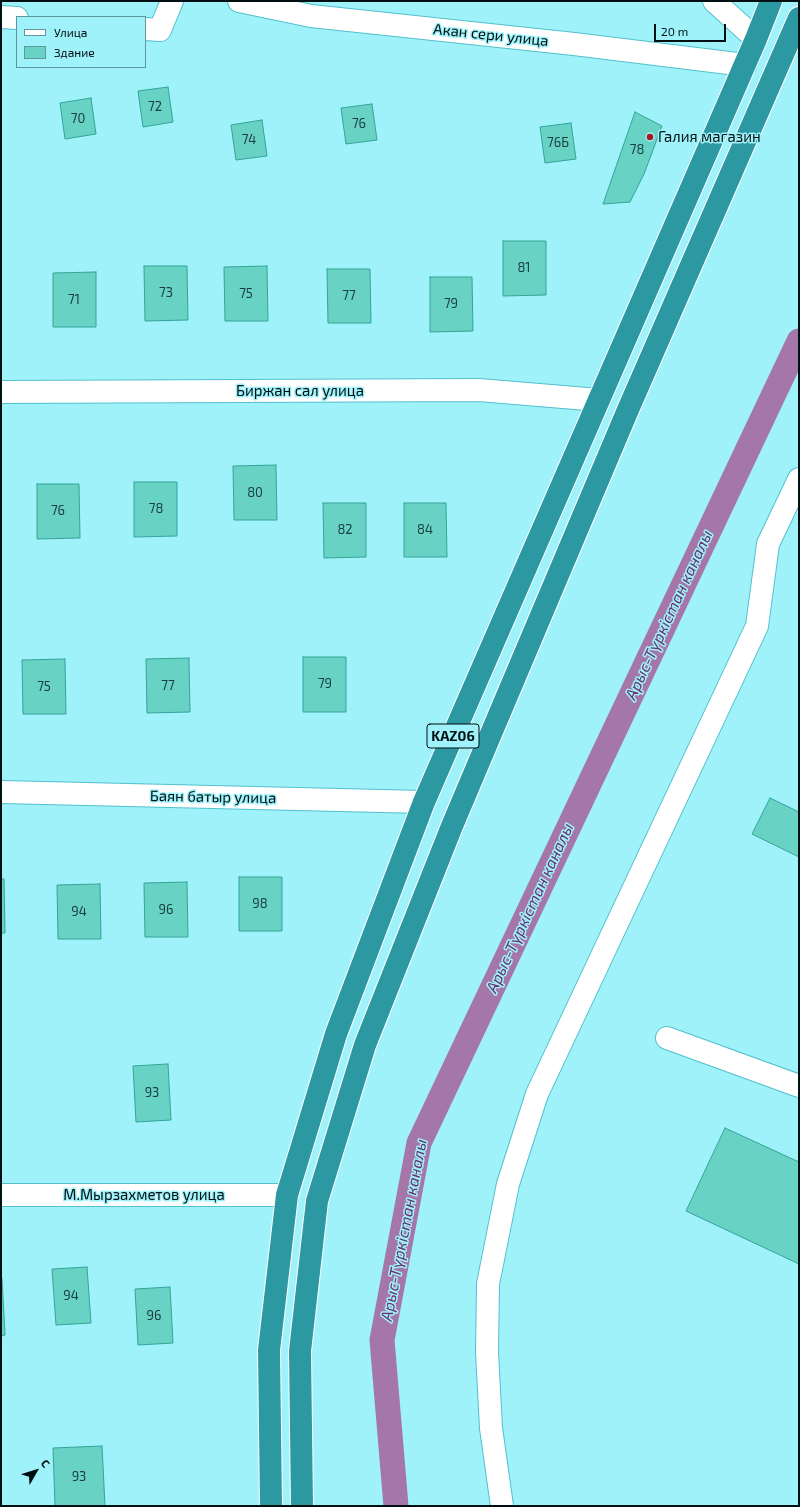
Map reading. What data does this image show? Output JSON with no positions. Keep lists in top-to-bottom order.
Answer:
{
  "streets": {
    "highway": ["KАZ06"],
    "street": [
      "Акан сери улица",
      "Биржан сал улица",
      "Баян батыр улица",
      "М.Мырзахметов улица"
    ]
  },
  "crossings": [
    ["Акан сери улица", "KАZ06"],
    ["Биржан сал улица", "KАZ06"],
    ["KАZ06", "Баян батыр улица"],
    ["KАZ06", "М.Мырзахметов улица"]
  ],
  "water": ["Арыс-Түркістан каналы"],
  "places": ["Галия магазин"],
  "house_numbers": [
    "72",
    "70",
    "76",
    "74",
    "76Б",
    "78",
    "81",
    "73",
    "75",
    "77",
    "71",
    "79",
    "80",
    "78",
    "76",
    "82",
    "84",
    "79",
    "77",
    "75",
    "98",
    "96",
    "94",
    "93",
    "94",
    "96",
    "93"
  ],
  "legend": ["Улица", "Здание"],
  "scale_bar": "20 m",
  "north": "top right"
}
